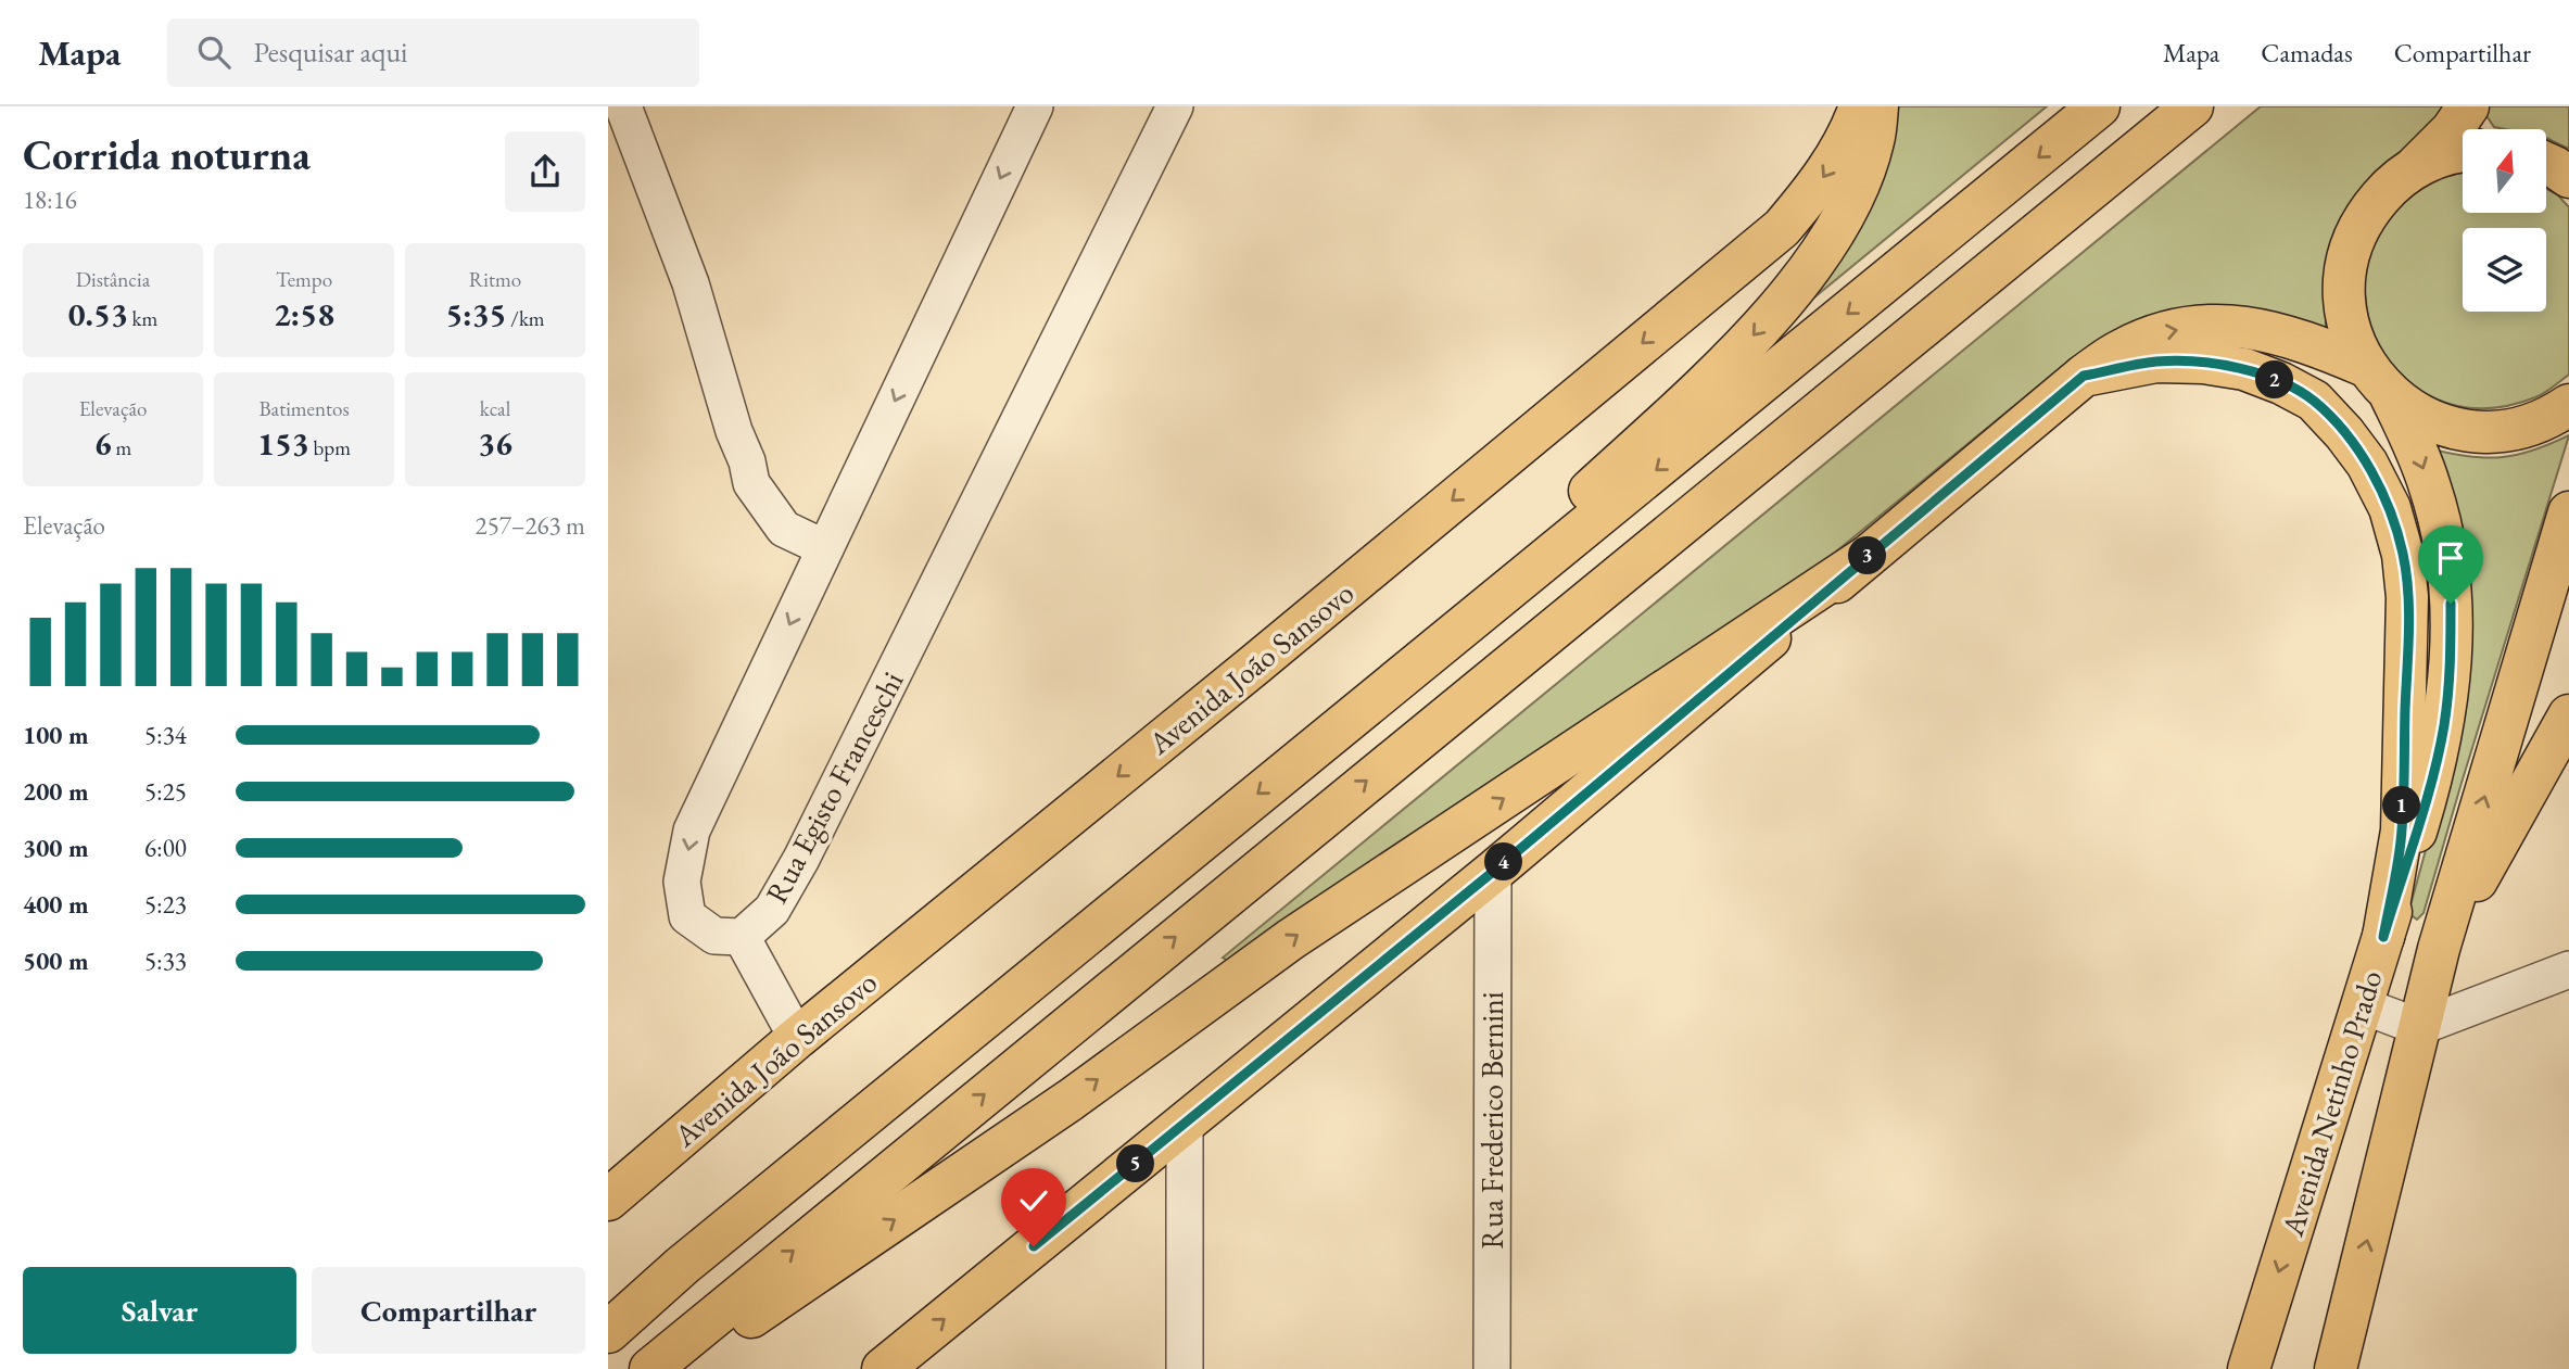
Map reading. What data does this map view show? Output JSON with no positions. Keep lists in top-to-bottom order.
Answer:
{
  "streets": {
    "main road": ["Avenida João Sansovo", "Avenida Netinho Prado"],
    "street": ["Rua Egisto Franceschi", "Rua Frederico Bernini"]
  },
  "north": "top",
  "page": {
    "header": "Mapa",
    "search": "Pesquisar aqui",
    "nav": ["Mapa", "Camadas", "Compartilhar"],
    "heading": ["Corrida noturna", "18:16"],
    "stats": [
      ["Distância", "0.53 km"],
      ["Tempo", "2:58"],
      ["Ritmo", "5:35 /km"],
      ["Elevação", "6 m"],
      ["Batimentos", "153 bpm"],
      ["kcal", "36"]
    ],
    "pins": [
      "2",
      "3",
      "1",
      "4",
      "5"
    ],
    "chart": ["Elevação", "257–263 m"],
    "list": [
      {
        "name": "100 m",
        "note": "5:34"
      },
      {
        "name": "200 m",
        "note": "5:25"
      },
      {
        "name": "300 m",
        "note": "6:00"
      },
      {
        "name": "400 m",
        "note": "5:23"
      },
      {
        "name": "500 m",
        "note": "5:33"
      }
    ],
    "buttons": ["Salvar", "Compartilhar"]
  }
}
